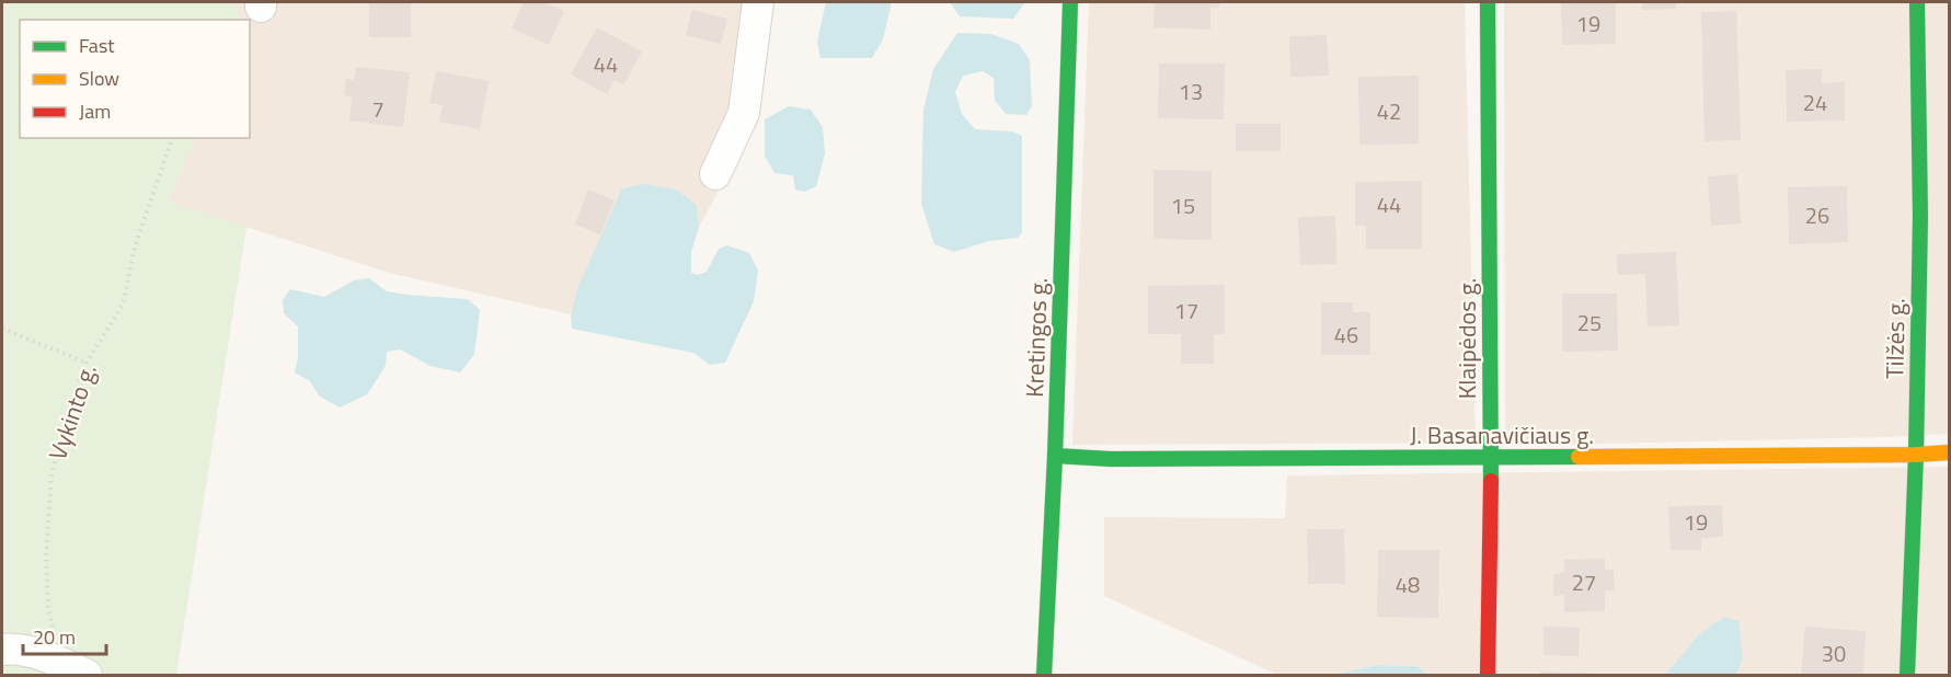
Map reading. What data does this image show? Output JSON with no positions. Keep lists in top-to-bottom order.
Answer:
{
  "streets": {
    "street": [
      "Kretingos g.",
      "Klaipėdos g.",
      "Tilžės g.",
      "J. Basanavičiaus g."
    ],
    "path": ["Vykinto g."]
  },
  "crossings": [
    ["Kretingos g.", "J. Basanavičiaus g."],
    ["Klaipėdos g.", "J. Basanavičiaus g."],
    ["Tilžės g.", "J. Basanavičiaus g."]
  ],
  "house_numbers": [
    "19",
    "44",
    "13",
    "24",
    "7",
    "42",
    "44",
    "15",
    "26",
    "17",
    "25",
    "46",
    "19",
    "27",
    "48",
    "30"
  ],
  "legend": ["Fast", "Slow", "Jam"],
  "scale_bar": "20 m"
}
